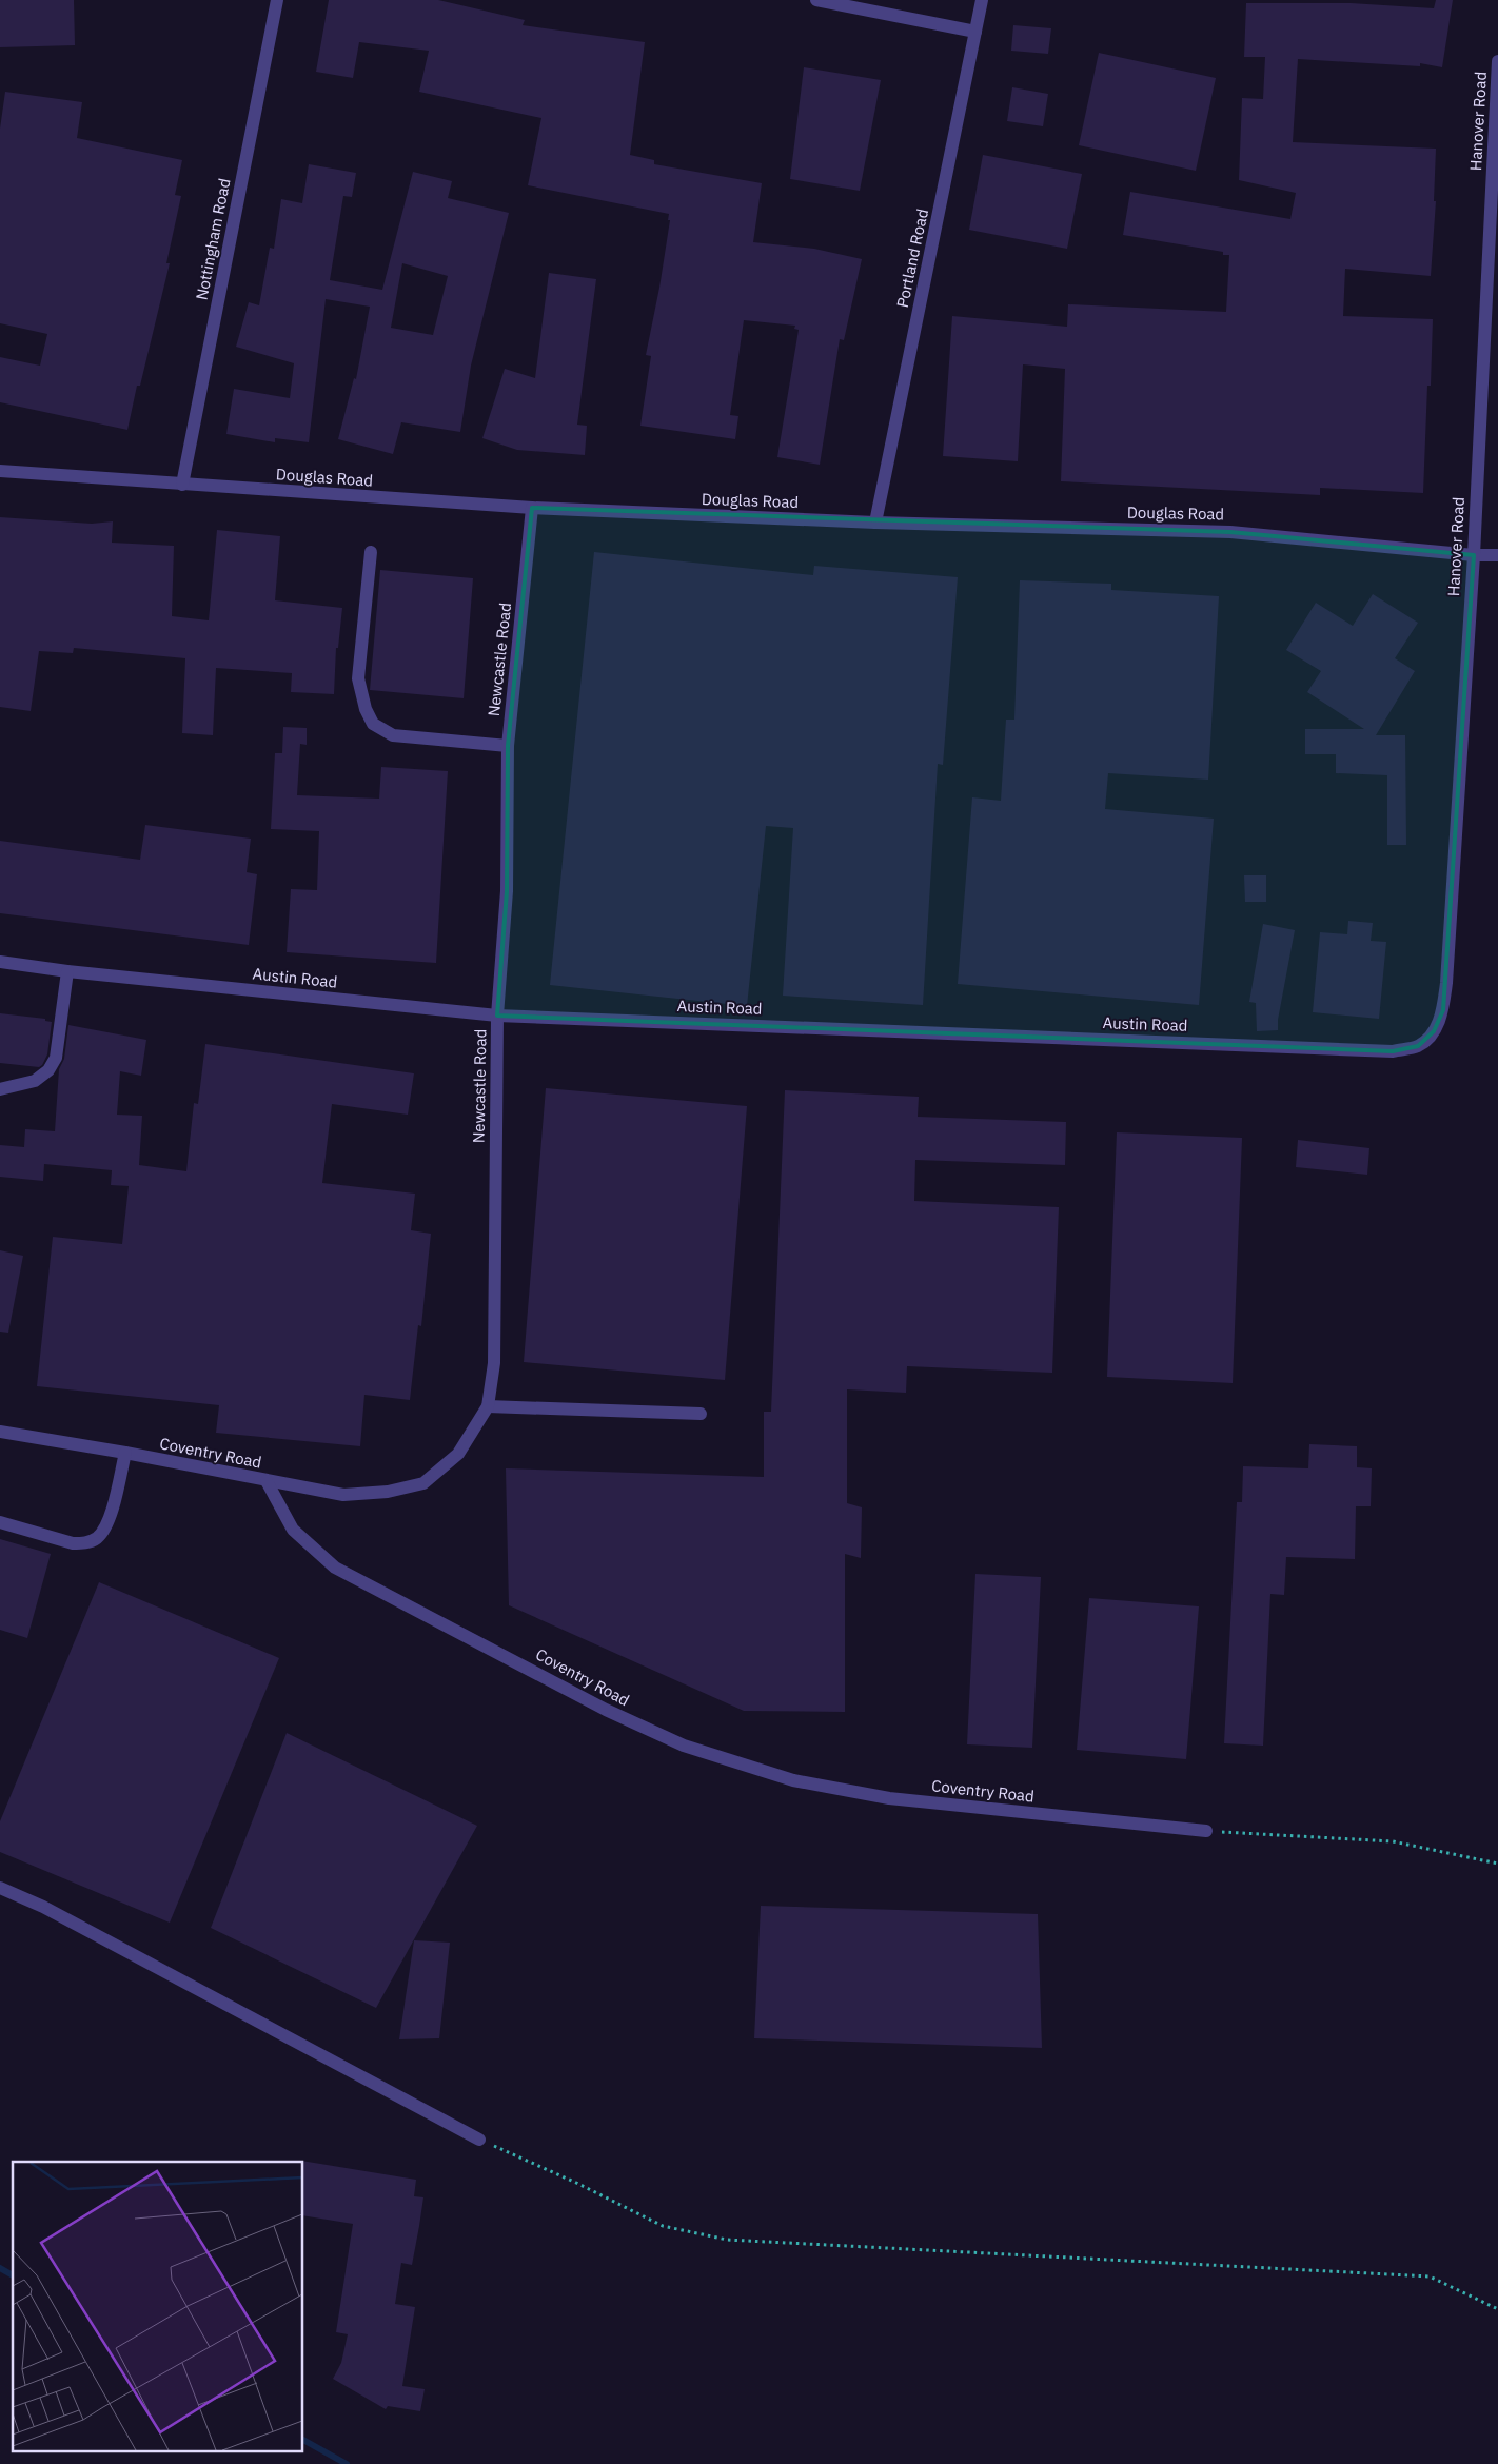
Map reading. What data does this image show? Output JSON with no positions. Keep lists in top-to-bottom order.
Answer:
{
  "streets": {
    "street": [
      "Hanover Road",
      "Nottingham Road",
      "Portland Road",
      "Douglas Road",
      "Newcastle Road",
      "Austin Road",
      "Coventry Road"
    ]
  },
  "crossings": [
    ["Hanover Road", "Douglas Road"],
    ["Hanover Road", "Austin Road"],
    ["Nottingham Road", "Douglas Road"],
    ["Portland Road", "Douglas Road"],
    ["Douglas Road", "Newcastle Road"],
    ["Newcastle Road", "Austin Road"],
    ["Newcastle Road", "Coventry Road"]
  ]
}
